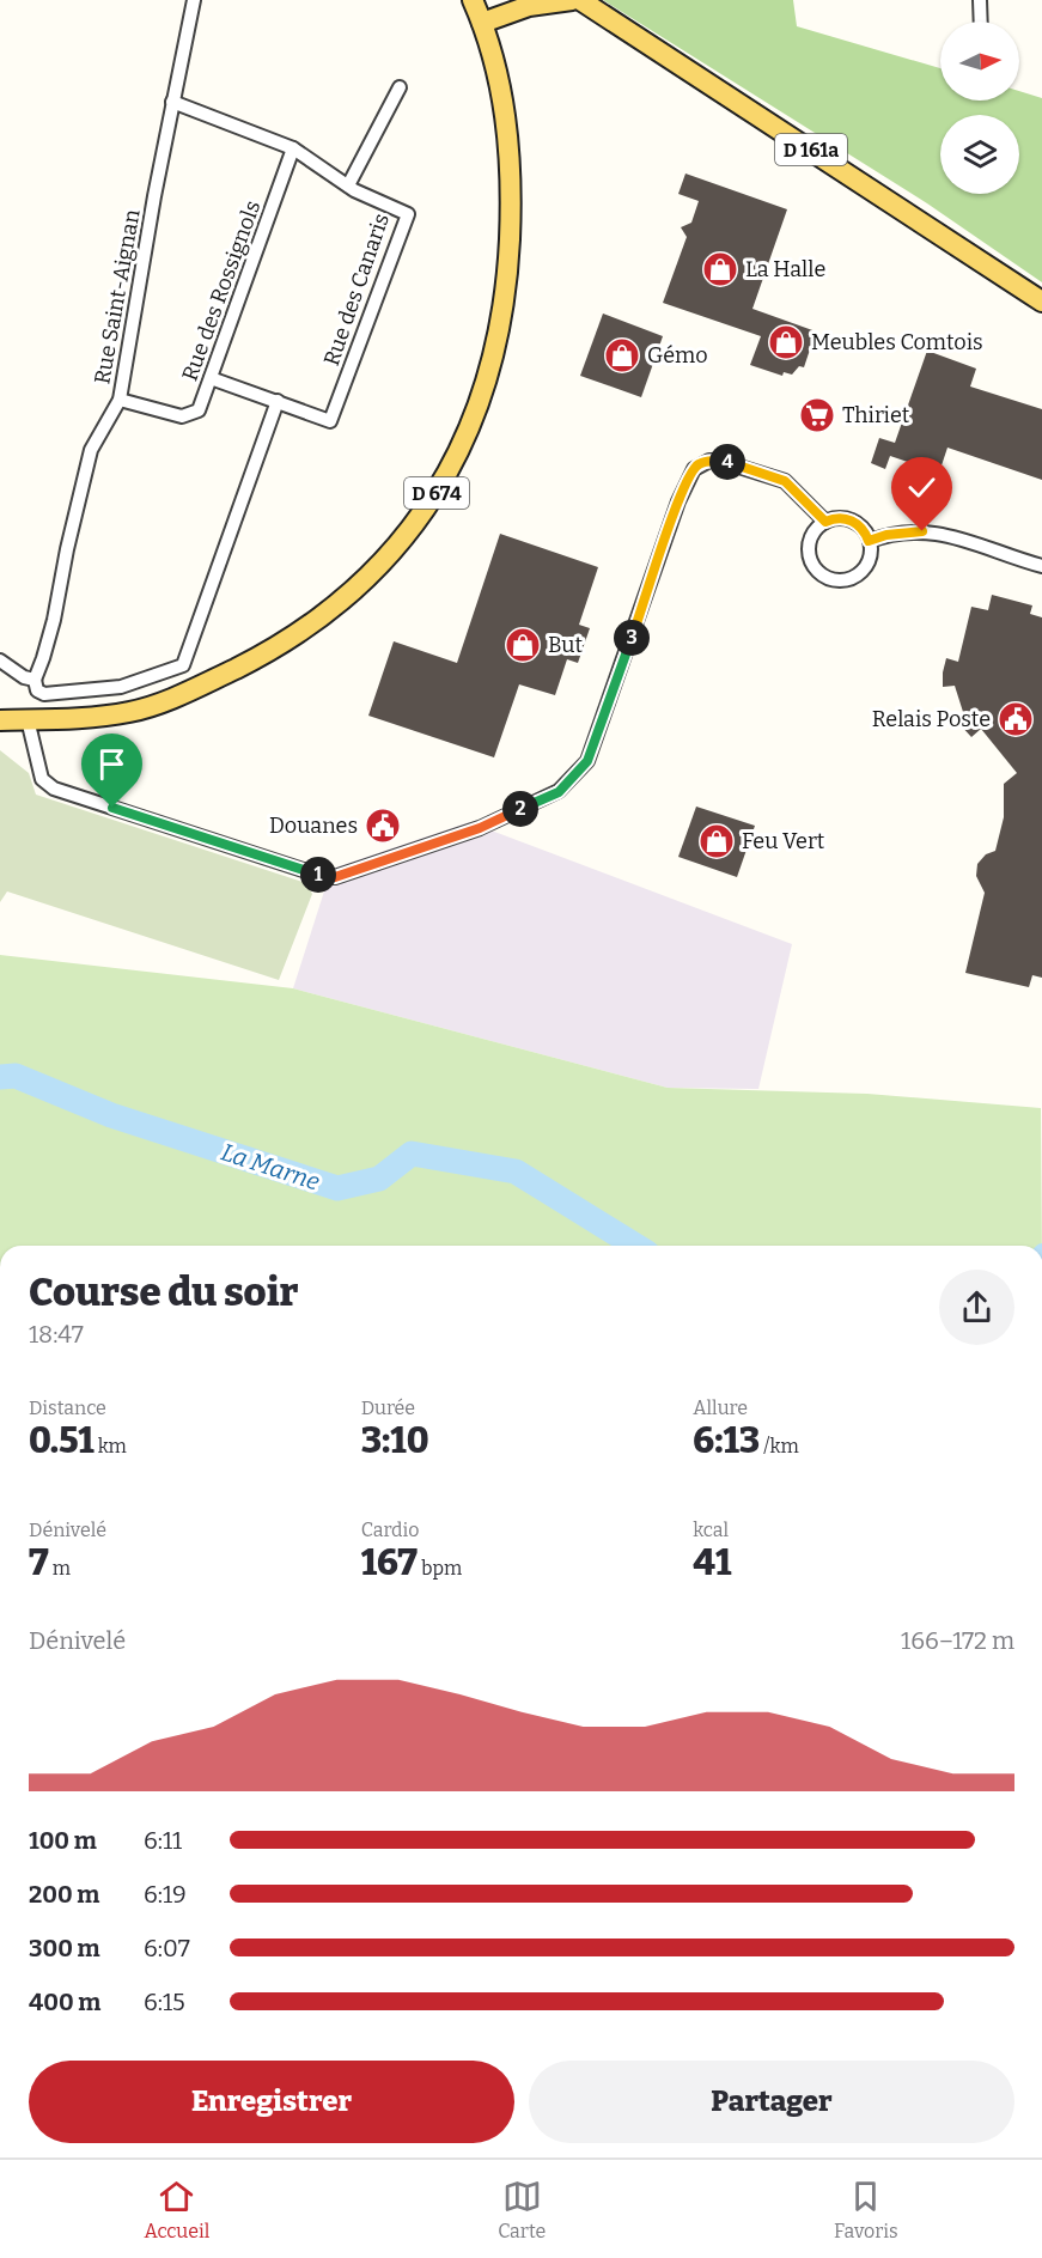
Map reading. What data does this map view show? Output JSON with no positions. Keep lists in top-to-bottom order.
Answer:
{
  "streets": {
    "main road": ["D 161a", "D 674"],
    "street": ["Rue des Canaris", "Rue des Rossignols", "Rue Saint-Aignan"]
  },
  "crossings": [
    ["Rue des Canaris", "Rue des Rossignols"],
    ["Rue des Canaris", "Rue Saint-Aignan"],
    ["Rue des Rossignols", "Rue Saint-Aignan"]
  ],
  "water": ["La Marne"],
  "places": {
    "shop": [
      "La Halle",
      "Meubles Comtois",
      "Gémo",
      "But",
      "Feu Vert"
    ],
    "supermarket": ["Thiriet"],
    "public building": ["Relais Poste", "Douanes"]
  },
  "north": "right",
  "page": {
    "pins": [
      "4",
      "3",
      "2",
      "1"
    ],
    "heading": ["Course du soir", "18:47"],
    "stats": [
      ["Distance", "0.51 km"],
      ["Durée", "3:10"],
      ["Allure", "6:13 /km"],
      ["Dénivelé", "7 m"],
      ["Cardio", "167 bpm"],
      ["kcal", "41"]
    ],
    "chart": ["Dénivelé", "166–172 m"],
    "list": [
      {
        "name": "100 m",
        "note": "6:11"
      },
      {
        "name": "200 m",
        "note": "6:19"
      },
      {
        "name": "300 m",
        "note": "6:07"
      },
      {
        "name": "400 m",
        "note": "6:15"
      }
    ],
    "buttons": ["Enregistrer", "Partager"],
    "tabs": ["Accueil", "Carte", "Favoris"]
  }
}
